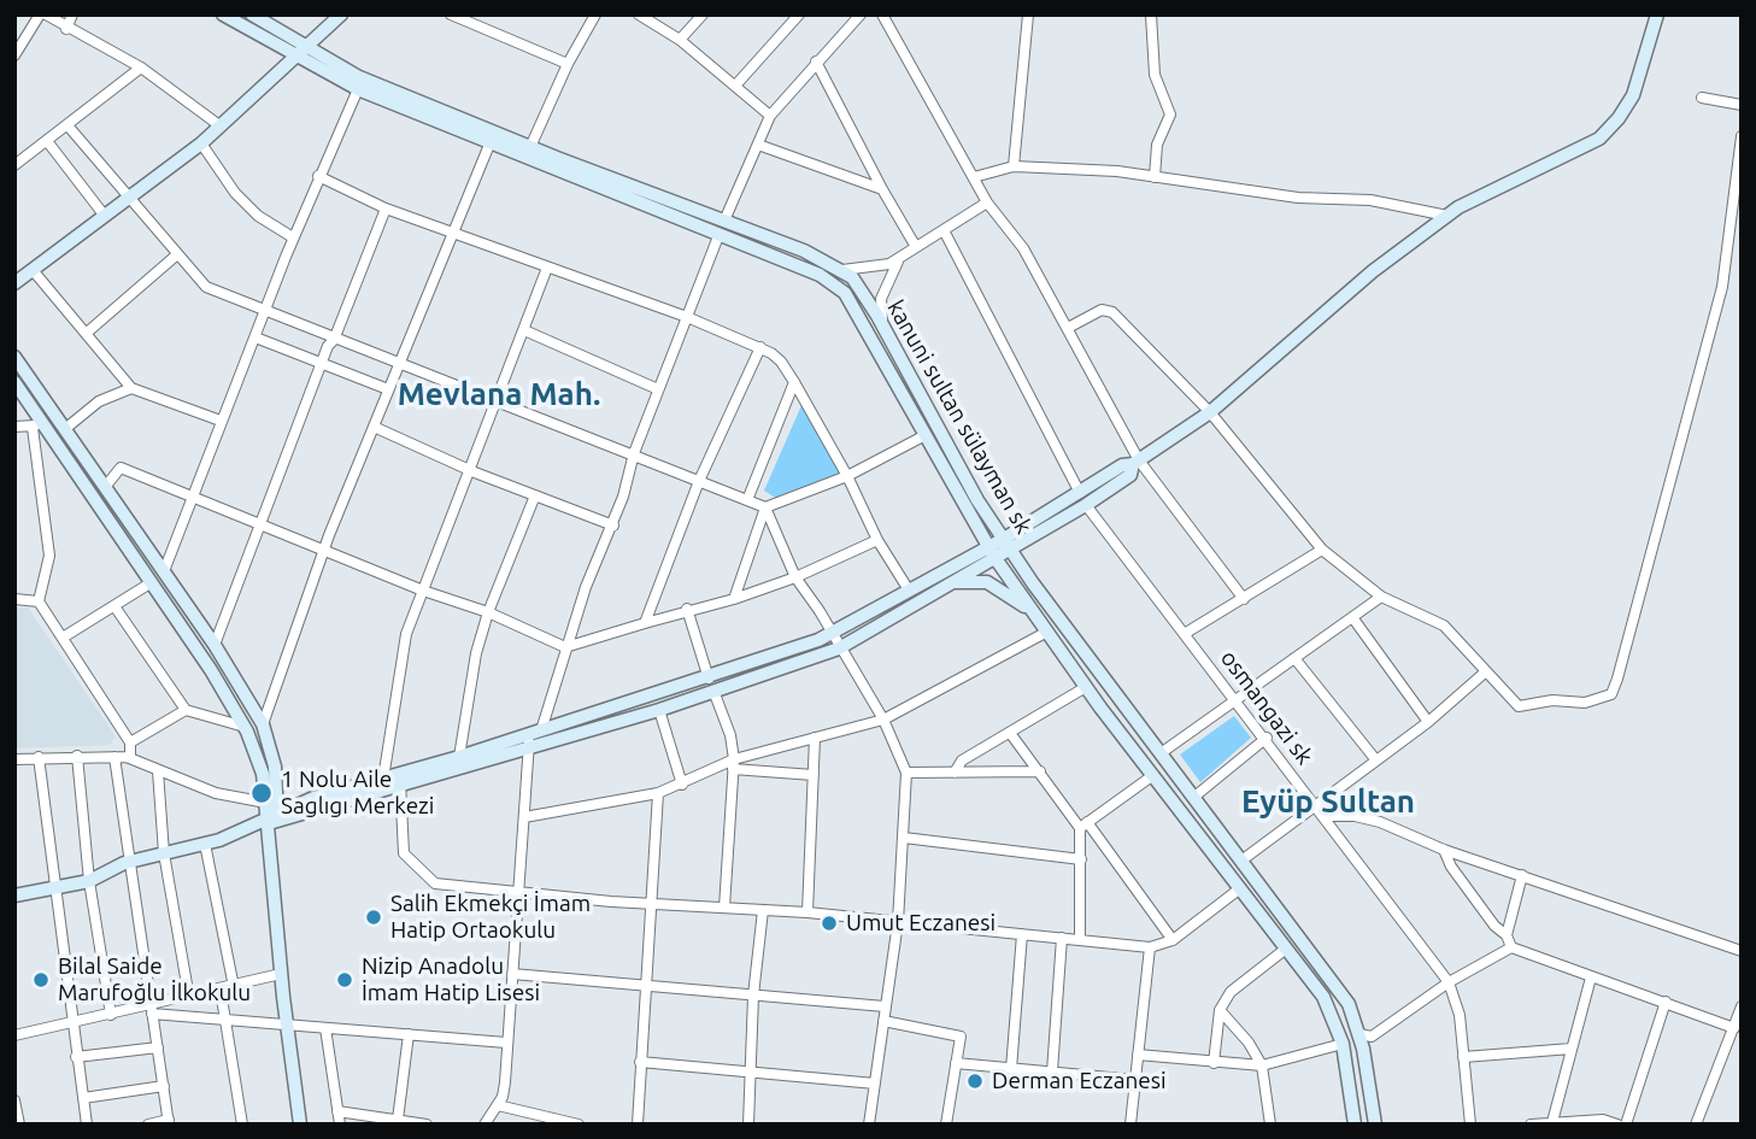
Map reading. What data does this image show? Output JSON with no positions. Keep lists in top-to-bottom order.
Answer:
{
  "streets": {
    "street": ["kanuni sultan sülayman sk", "osmangazi sk"]
  },
  "districts": ["Mevlana Mah.", "Eyüp Sultan"],
  "places": [
    "1 Nolu Aile Saglıgı Merkezi",
    "Salih Ekmekçi İmam Hatip Ortaokulu",
    "Umut Eczanesi",
    "Bilal Saide Marufoğlu İlkokulu",
    "Nizip Anadolu İmam Hatip Lisesi",
    "Derman Eczanesi"
  ]
}
